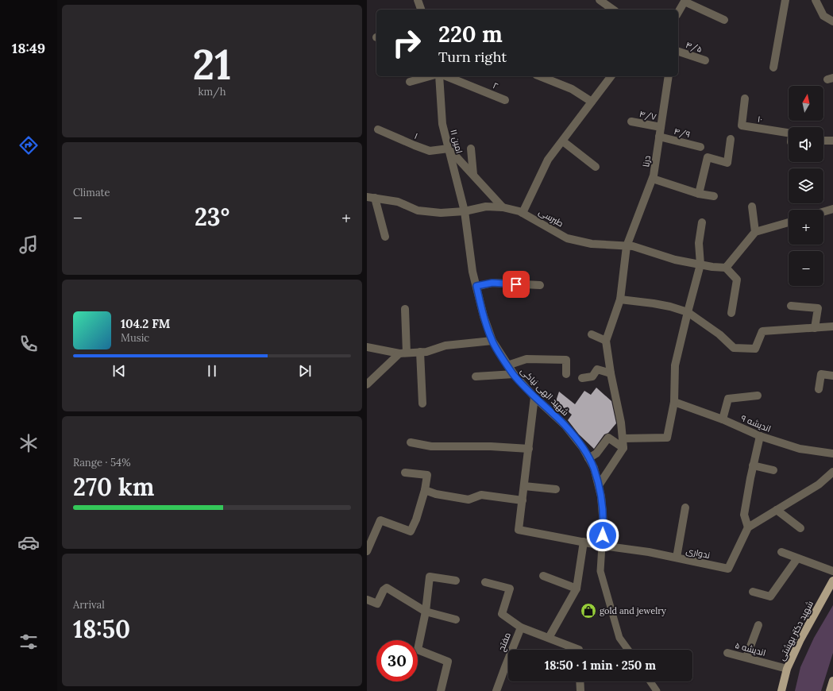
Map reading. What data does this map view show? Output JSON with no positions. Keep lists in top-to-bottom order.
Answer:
{
  "streets": {
    "main road": ["شهید دکتر بهشتی"],
    "street": [
      "۴/۵",
      "۲",
      "۴/۷",
      "۱۰",
      "۴/۹",
      "۱",
      "امین ۱۱",
      "درنا",
      "طبرسی",
      "شهید الهی نیاکی",
      "اندیشه ۹",
      "ندواری",
      "مفتح",
      "اندیشه ۵"
    ]
  },
  "crossings": [
    ["۴/۷", "درنا"],
    ["۴/۹", "درنا"],
    ["۱", "امین ۱۱"],
    ["امین ۱۱", "طبرسی"],
    ["امین ۱۱", "شهید الهی نیاکی"],
    ["درنا", "طبرسی"],
    ["طبرسی", "شهید الهی نیاکی"],
    ["شهید الهی نیاکی", "ندواری"],
    ["شهید دکتر بهشتی", "اندیشه ۵"]
  ],
  "places": {
    "shop": ["gold and jewelry"]
  },
  "north": "top",
  "page": {
    "tabs": "18:49",
    "tile": [
      ["21", "km/h"],
      "Climate",
      ["Range · 54%", "270 km"],
      ["Arrival", "18:50"]
    ],
    "turn": ["220 m", "Turn right"],
    "map_buttons": ["+", "−"],
    "heat": ["−", "23°", "+"],
    "song": ["104.2 FM", "Music"],
    "limit": "30",
    "trip": "18:50 · 1 min · 250 m"
  }
}
